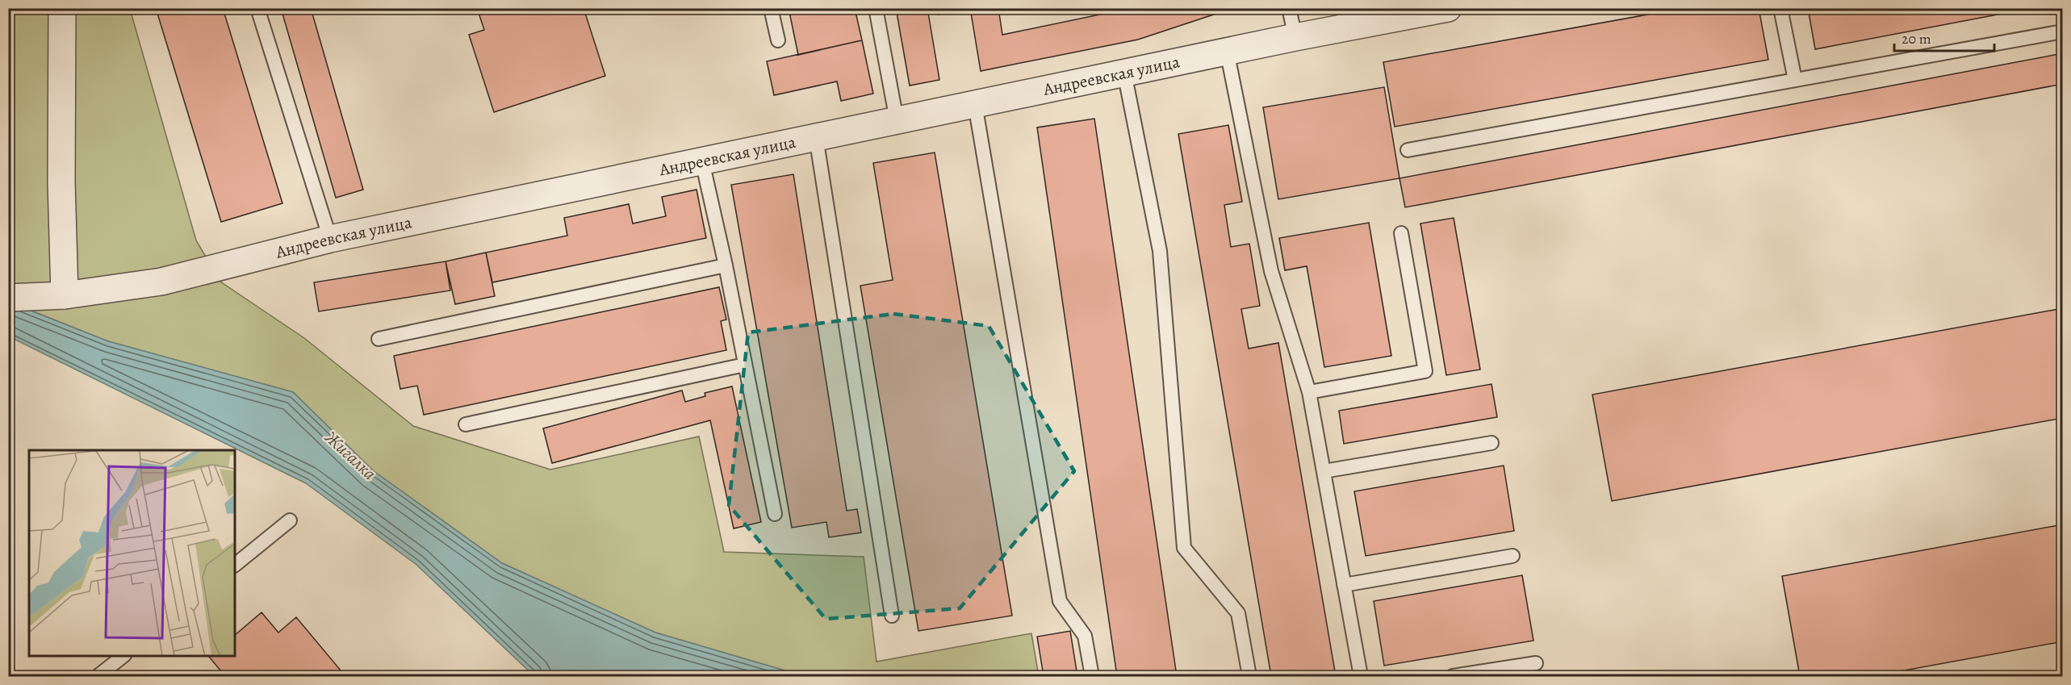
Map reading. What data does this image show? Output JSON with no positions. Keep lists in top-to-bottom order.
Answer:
{
  "streets": {
    "street": ["Андреевская улица"]
  },
  "water": ["Жигалка"],
  "scale_bar": "20 m"
}
